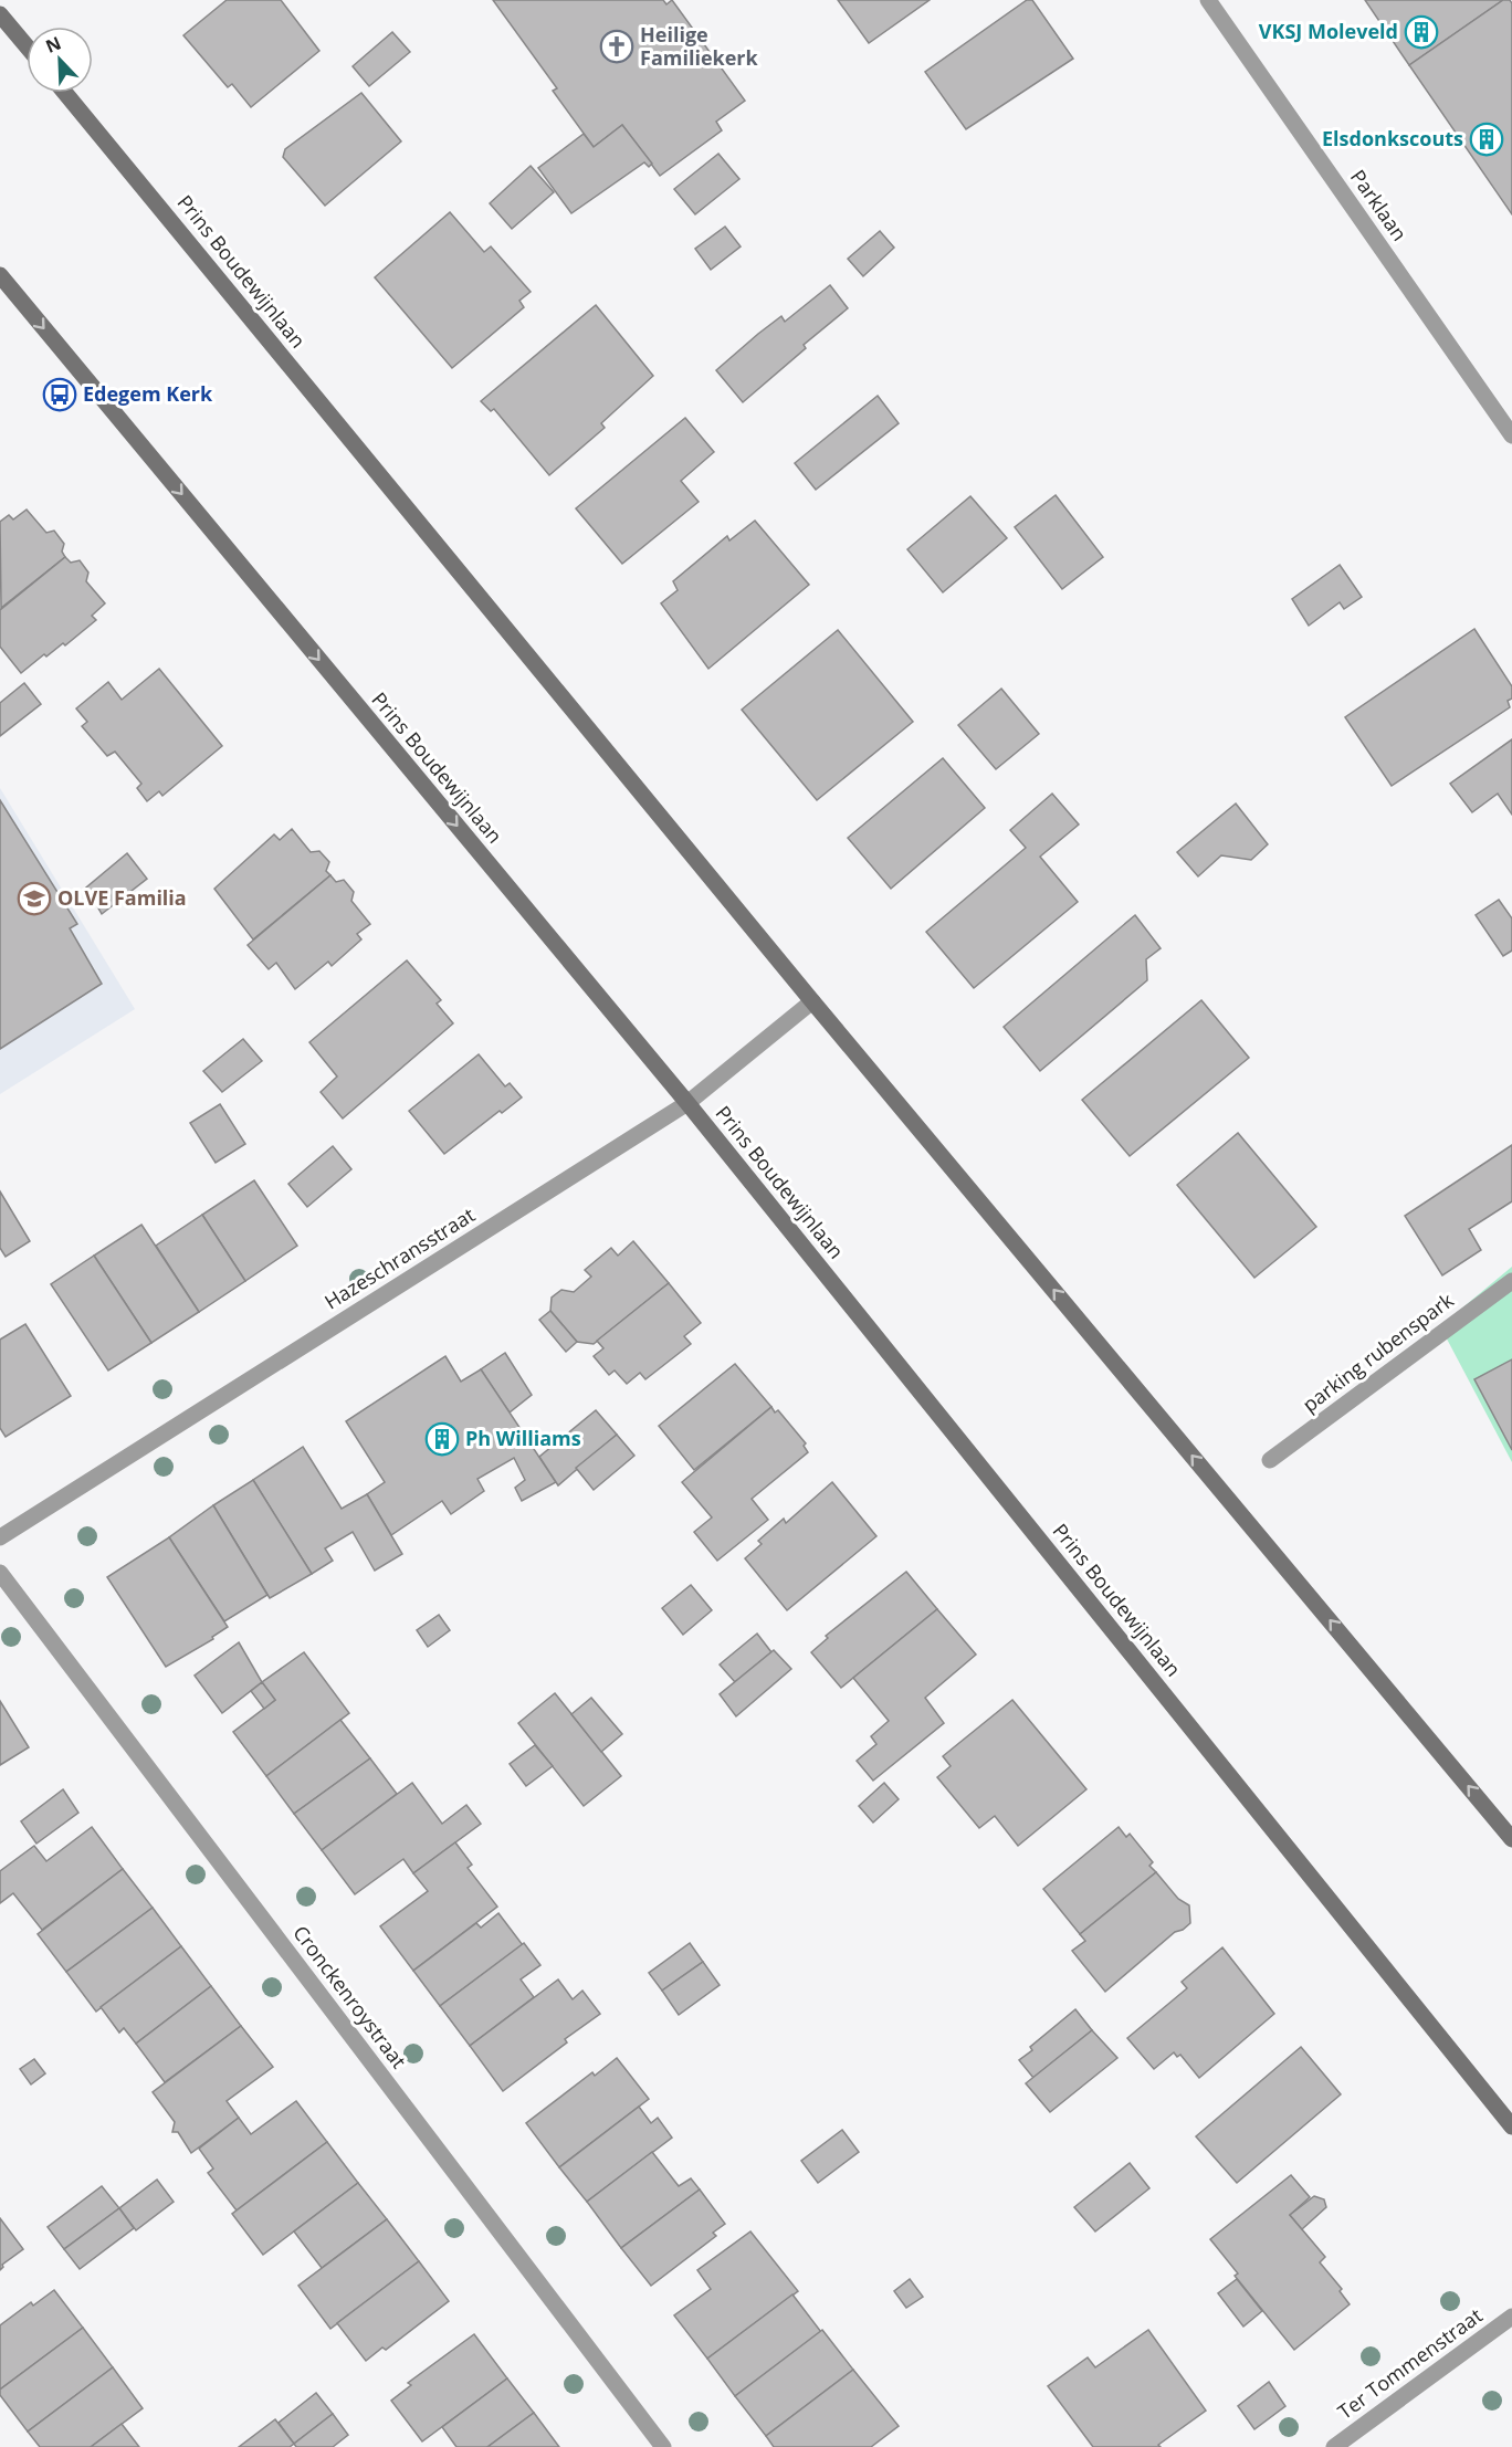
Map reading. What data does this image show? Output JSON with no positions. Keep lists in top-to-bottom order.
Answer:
{
  "streets": {
    "main road": ["Prins Boudewijnlaan"],
    "street": [
      "Parklaan",
      "Hazeschransstraat",
      "parking rubenspark",
      "Cronckenroystraat",
      "Ter Tommenstraat"
    ]
  },
  "crossings": [
    ["Prins Boudewijnlaan", "Hazeschransstraat"]
  ],
  "places": {
    "building": ["VKSJ Moleveld", "Elsdonkscouts", "Ph Williams"],
    "church": ["Heilige Familiekerk"],
    "bus stop": ["Edegem Kerk"],
    "school or university": ["OLVE Familia"]
  },
  "north": "top left"
}
